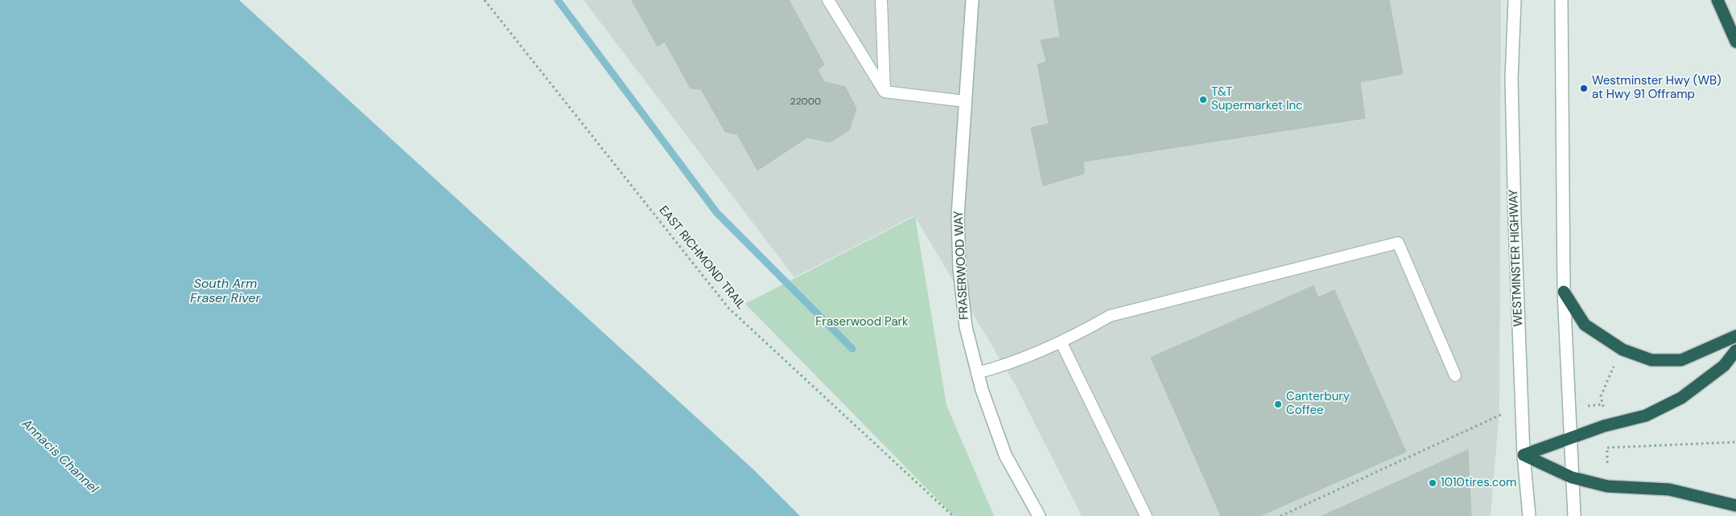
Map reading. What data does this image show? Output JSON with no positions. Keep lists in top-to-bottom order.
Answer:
{
  "streets": {
    "main road": ["WESTMINSTER HIGHWAY", "FRASERWOOD WAY"],
    "path": ["EAST RICHMOND TRAIL"]
  },
  "water": ["South Arm Fraser River", "Annacis Channel"],
  "parks": ["Fraserwood Park"],
  "places": [
    "Westminster Hwy (WB) at Hwy 91 Offramp",
    "T&T Supermarket Inc",
    "Canterbury Coffee",
    "1010tires.com"
  ],
  "house_numbers": ["22000"]
}
